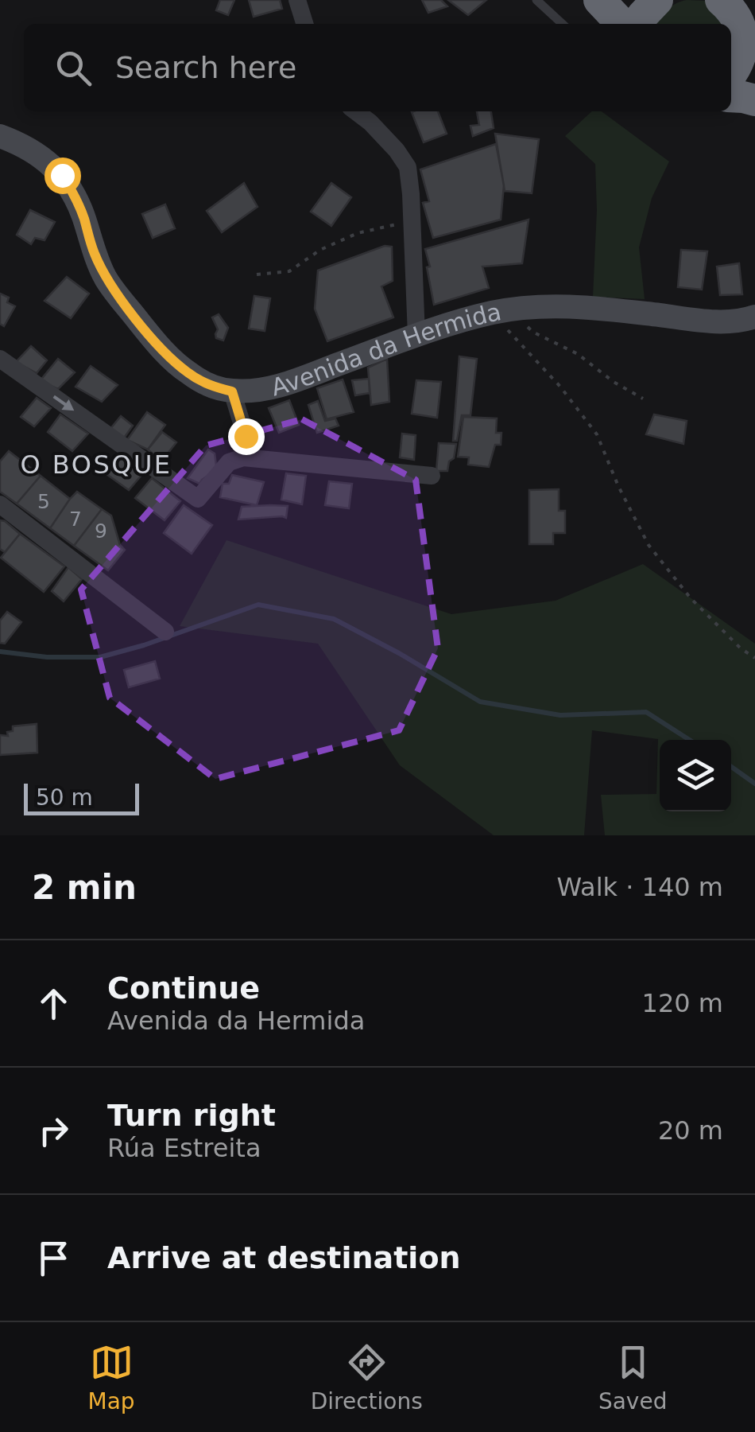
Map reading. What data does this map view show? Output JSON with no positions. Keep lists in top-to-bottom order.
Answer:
{
  "streets": {
    "street": ["Avenida da Hermida"]
  },
  "districts": ["O BOSQUE"],
  "house_numbers": ["5", "7", "9"],
  "scale_bar": "50 m",
  "page": {
    "search": "Search here",
    "scale": "50 m",
    "heading": ["2 min", "Walk · 140 m"],
    "list": [
      ["Continue", "Avenida da Hermida", "120 m"],
      ["Turn right", "Rúa Estreita", "20 m"],
      "Arrive at destination"
    ],
    "nav": ["Map", "Directions", "Saved"]
  }
}
